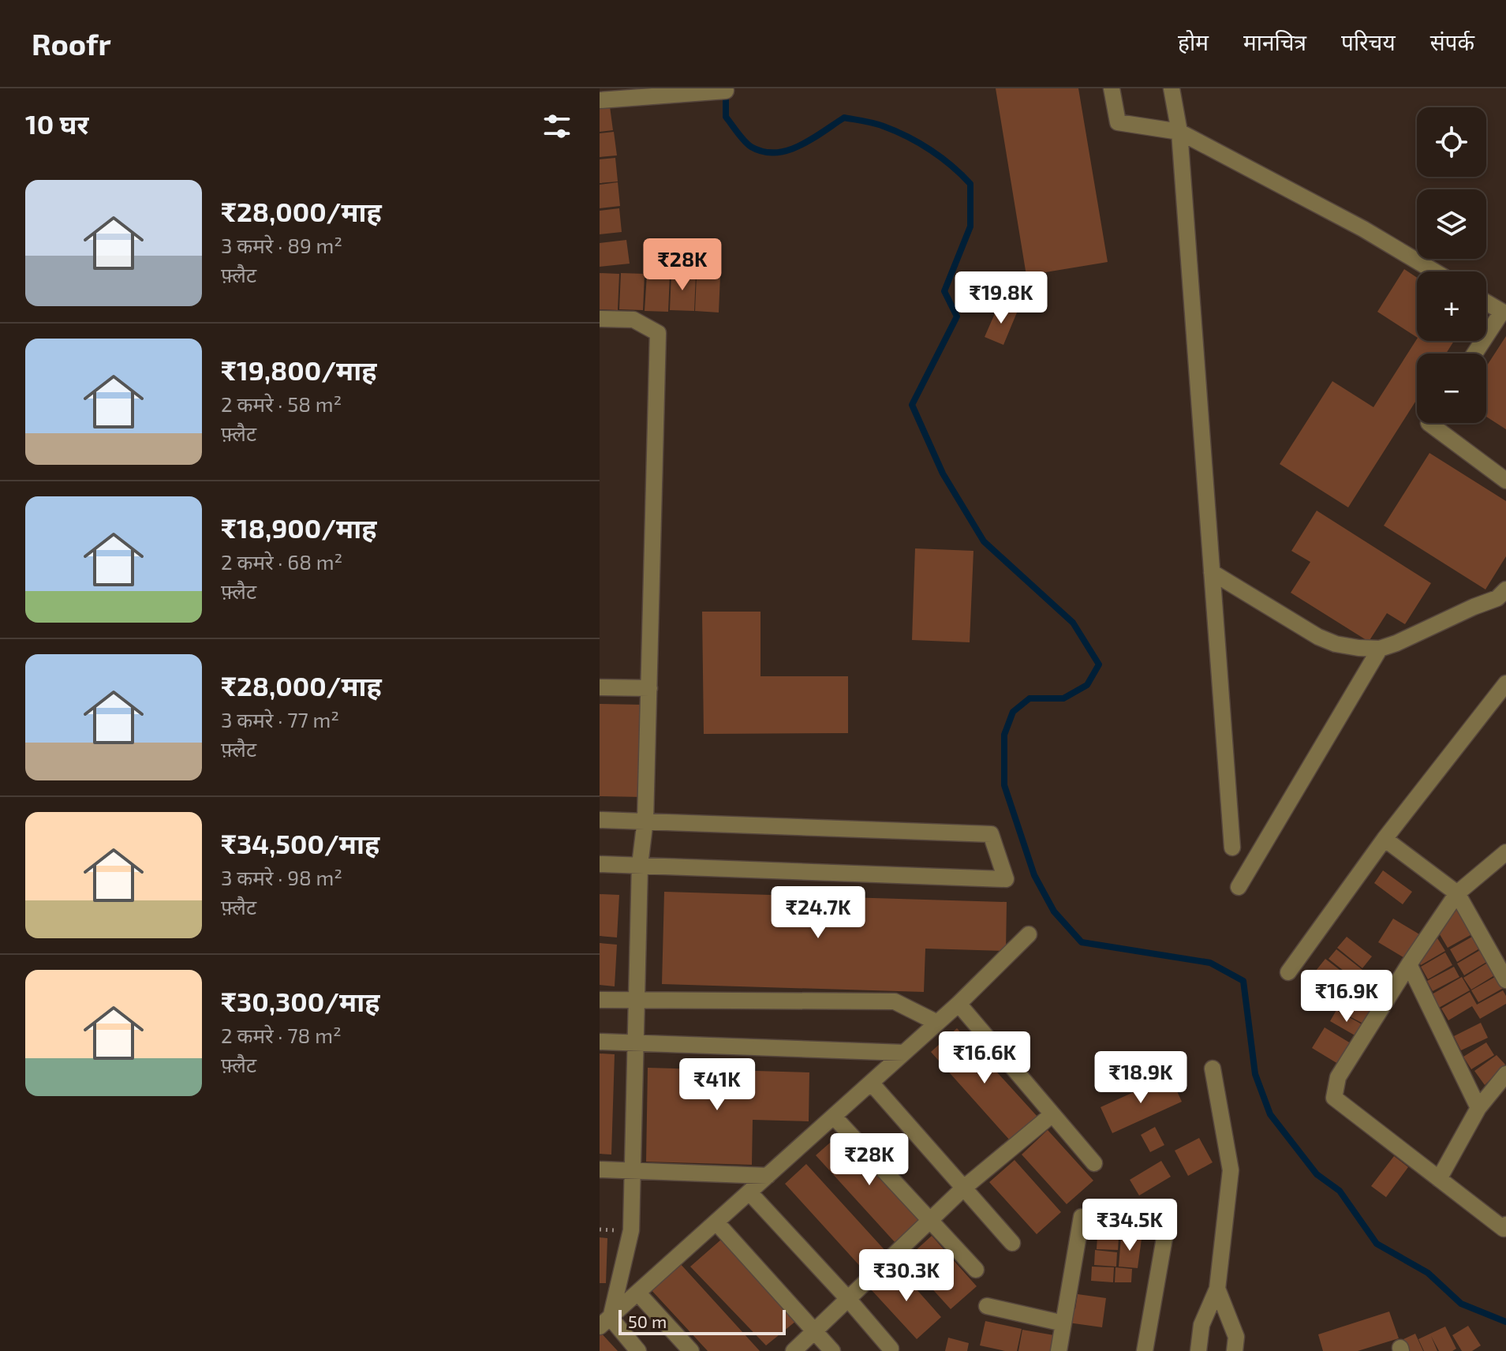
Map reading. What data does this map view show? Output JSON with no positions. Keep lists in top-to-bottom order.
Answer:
{
  "scale_bar": "50 m",
  "page": {
    "header": "Roofr",
    "nav": [
      "होम",
      "मानचित्र",
      "परिचय",
      "संपर्क"
    ],
    "heading": "10 घर",
    "map_buttons": ["+", "−"],
    "list": [
      {
        "name": "₹28,000/माह",
        "note": "3 कमरे · 89 m² · फ़्लैट"
      },
      {
        "name": "₹19,800/माह",
        "note": "2 कमरे · 58 m² · फ़्लैट"
      },
      {
        "name": "₹18,900/माह",
        "note": "2 कमरे · 68 m² · फ़्लैट"
      },
      {
        "name": "₹28,000/माह",
        "note": "3 कमरे · 77 m² · फ़्लैट"
      },
      {
        "name": "₹34,500/माह",
        "note": "3 कमरे · 98 m² · फ़्लैट"
      },
      {
        "name": "₹30,300/माह",
        "note": "2 कमरे · 78 m² · फ़्लैट"
      }
    ],
    "price": [
      "₹28K",
      "₹19.8K",
      "₹24.7K",
      "₹16.9K",
      "₹16.6K",
      "₹18.9K",
      "₹41K",
      "₹28K",
      "₹34.5K",
      "₹30.3K"
    ],
    "scale": "50 m"
  }
}
